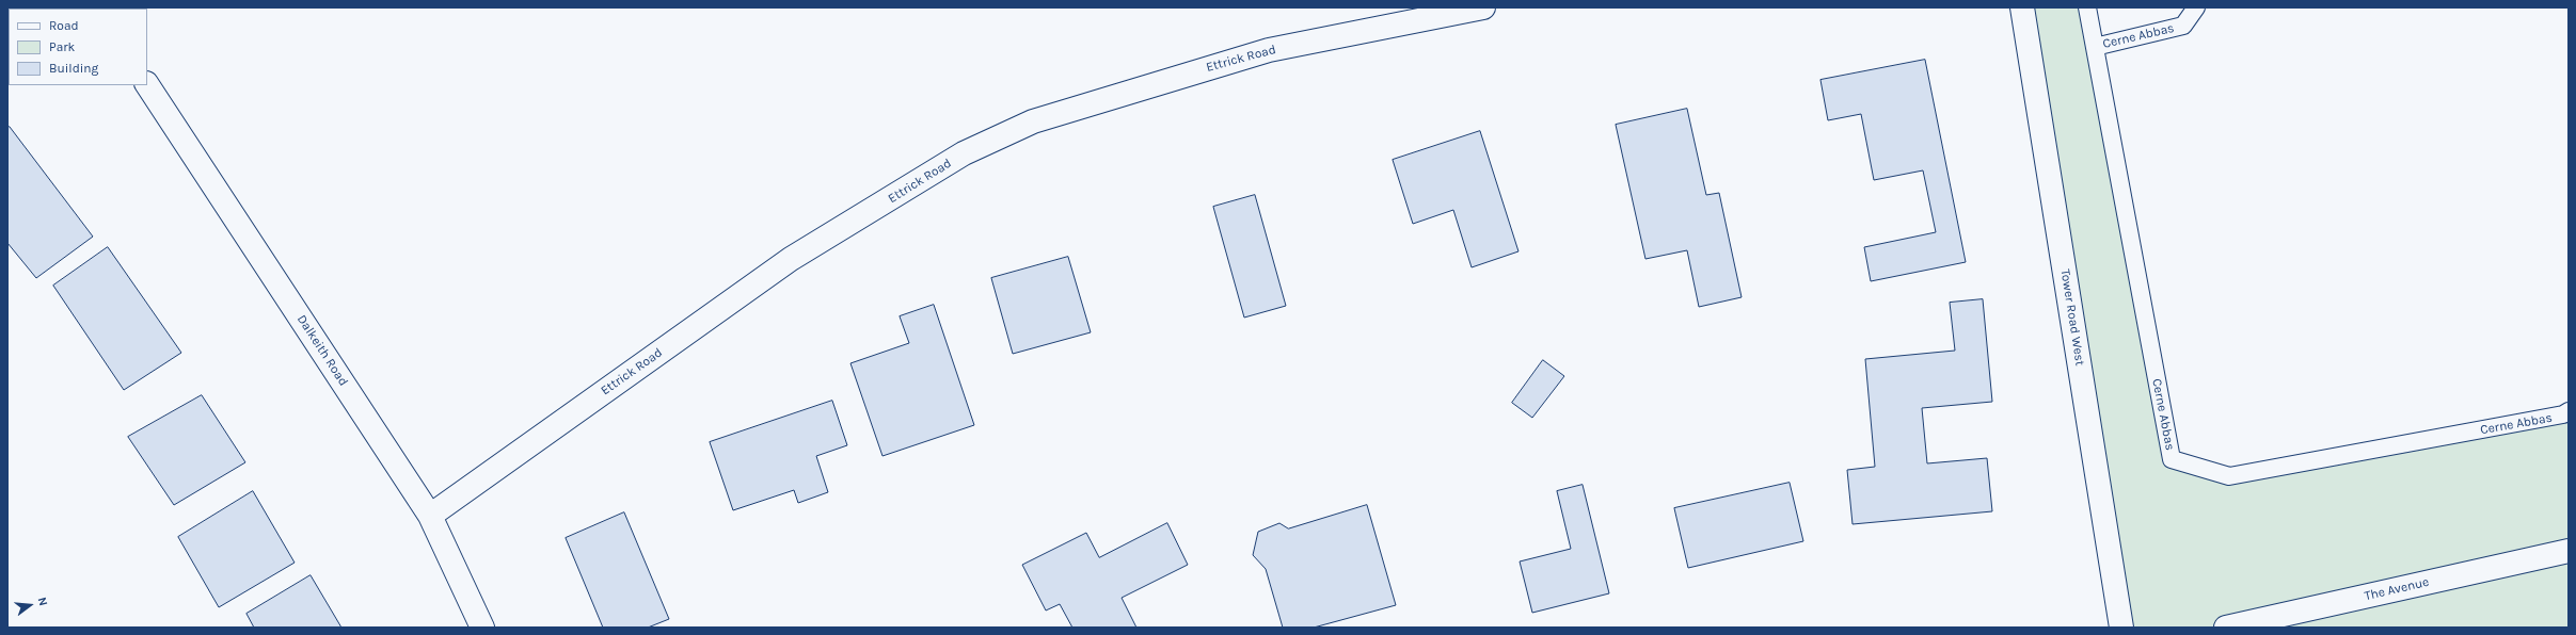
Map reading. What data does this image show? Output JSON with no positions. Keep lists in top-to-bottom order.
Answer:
{
  "streets": {
    "street": [
      "Ettrick Road",
      "Tower Road West",
      "Dalkeith Road",
      "The Avenue"
    ],
    "lane": ["Cerne Abbas"]
  },
  "crossings": [
    ["Ettrick Road", "Dalkeith Road"]
  ],
  "legend": ["Road", "Park", "Building"],
  "north": "right"
}
